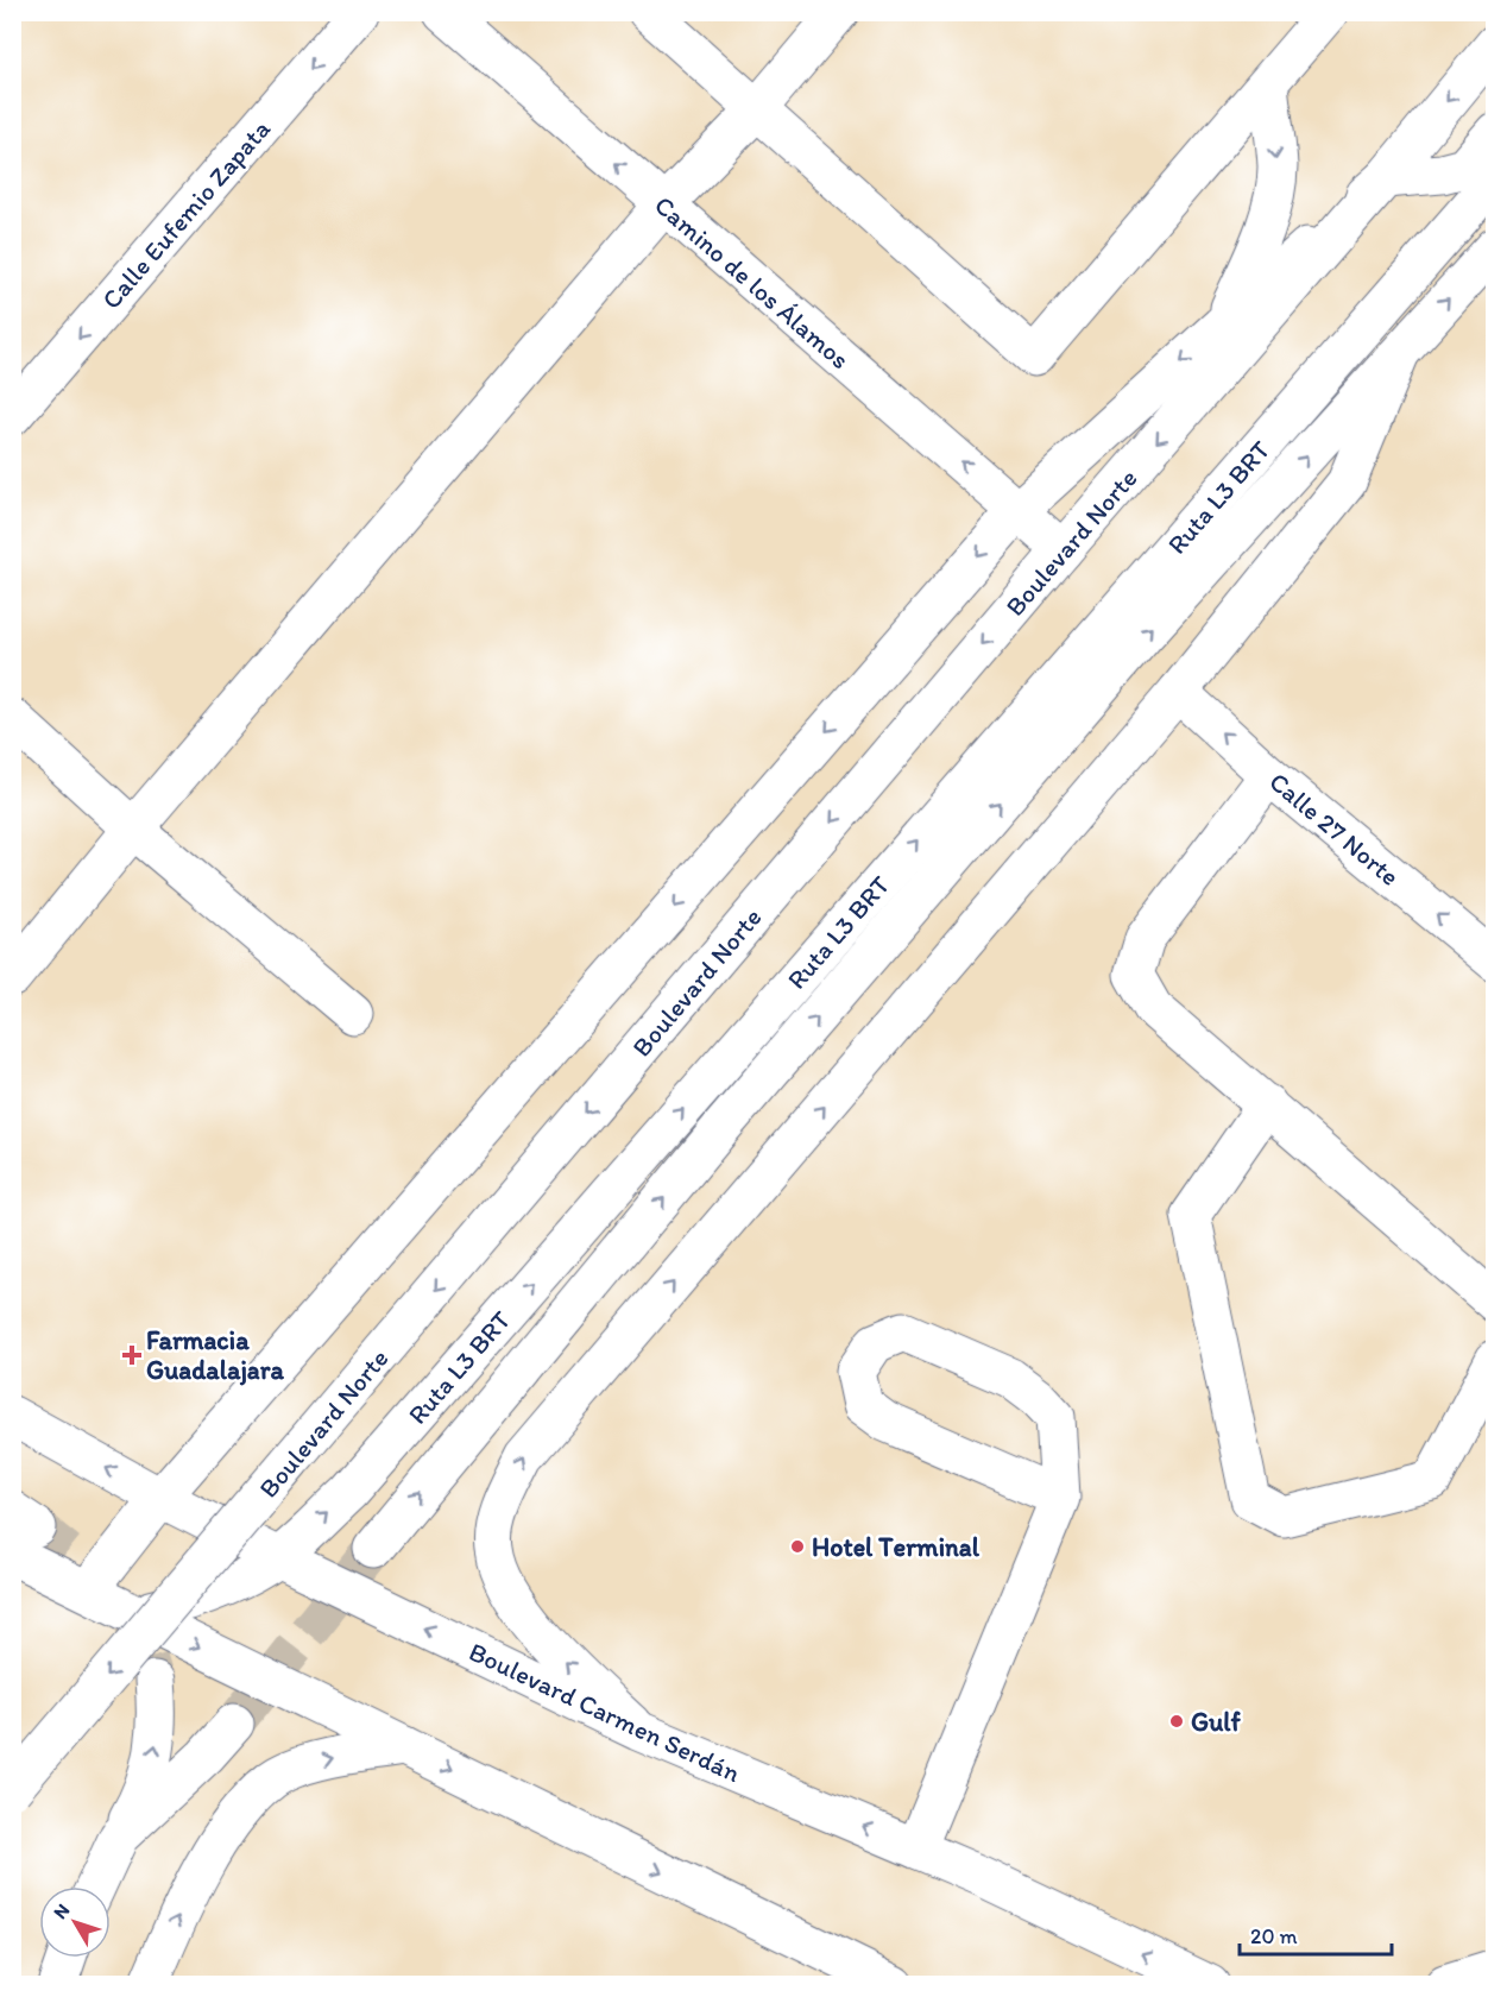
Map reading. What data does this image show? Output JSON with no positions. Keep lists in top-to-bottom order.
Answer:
{
  "streets": {
    "main road": [
      "Calle Eufemio Zapata",
      "Camino de los Álamos",
      "Ruta L3 BRT",
      "Boulevard Norte",
      "Calle 27 Norte",
      "Boulevard Carmen Serdán"
    ]
  },
  "crossings": [
    ["Camino de los Álamos", "Boulevard Norte"],
    ["Ruta L3 BRT", "Boulevard Carmen Serdán"],
    ["Boulevard Norte", "Boulevard Carmen Serdán"]
  ],
  "one_way": ["Calle Eufemio Zapata", "Camino de los Álamos", "Calle 27 Norte"],
  "places": {
    "health": ["Farmacia Guadalajara"],
    "other": ["Hotel Terminal", "Gulf"]
  },
  "scale_bar": "20 m",
  "north": "top left"
}
